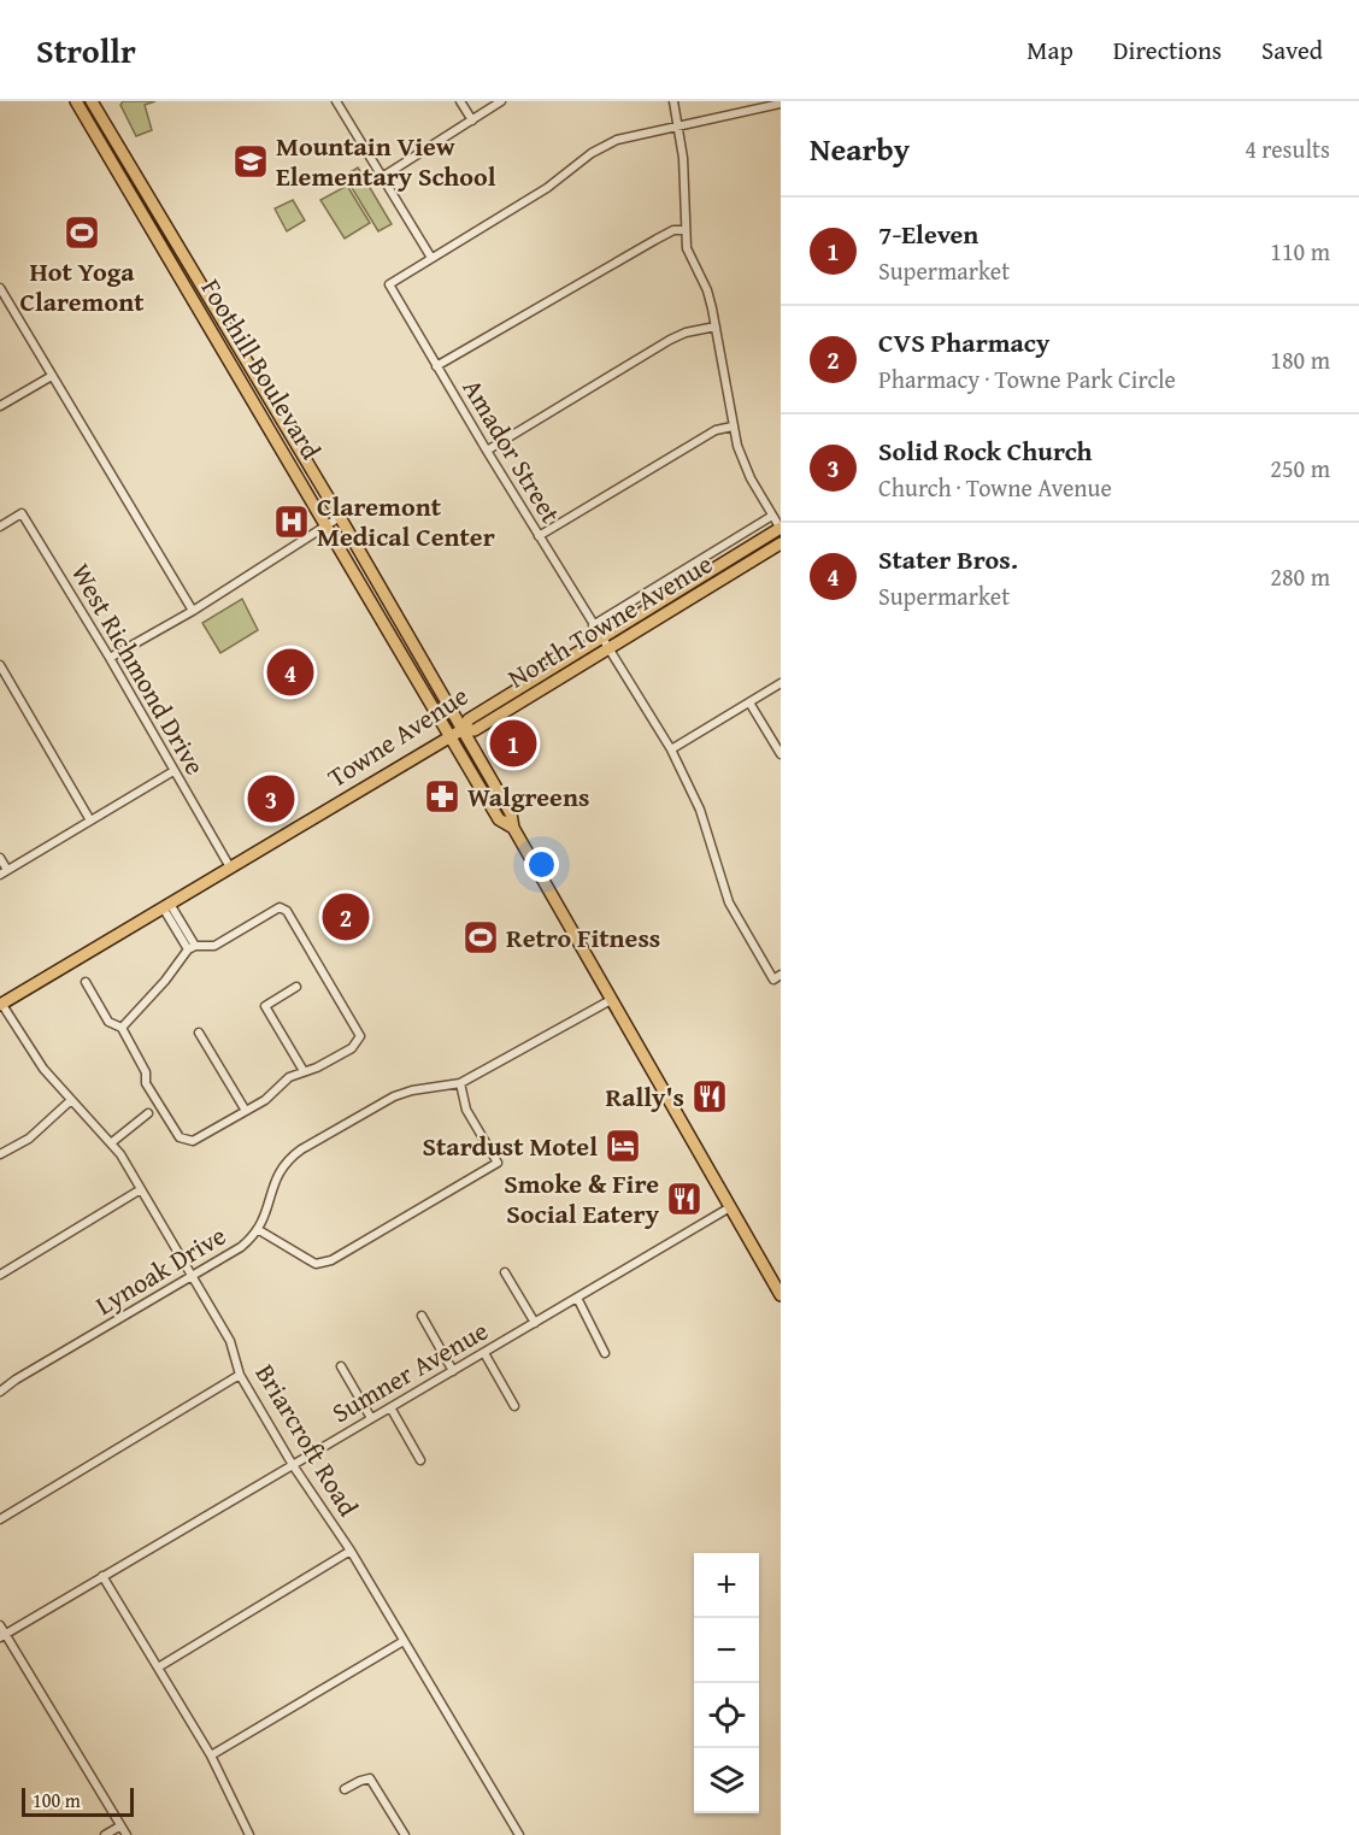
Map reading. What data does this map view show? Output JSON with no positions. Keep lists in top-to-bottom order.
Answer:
{
  "streets": {
    "main road": ["Foothill Boulevard", "North Towne Avenue", "Towne Avenue"],
    "street": [
      "Amador Street",
      "West Richmond Drive",
      "Lynoak Drive",
      "Sumner Avenue",
      "Briarcroft Road"
    ]
  },
  "crossings": [
    ["Foothill Boulevard", "North Towne Avenue"],
    ["Foothill Boulevard", "Towne Avenue"],
    ["Amador Street", "North Towne Avenue"],
    ["Amador Street", "Towne Avenue"],
    ["North Towne Avenue", "Towne Avenue"],
    ["West Richmond Drive", "Towne Avenue"],
    ["Towne Avenue", "Briarcroft Road"],
    ["Lynoak Drive", "Briarcroft Road"],
    ["Sumner Avenue", "Briarcroft Road"]
  ],
  "places": {
    "school or university": ["Mountain View Elementary School"],
    "sports": ["Hot Yoga Claremont", "Retro Fitness"],
    "hospital": ["Claremont Medical Center"],
    "pharmacy": ["Walgreens"],
    "restaurant": ["Rally's", "Smoke & Fire Social Eatery"],
    "hotel": ["Stardust Motel"]
  },
  "scale_bar": "100 m",
  "page": {
    "header": "Strollr",
    "nav": ["Map", "Directions", "Saved"],
    "heading": ["Nearby", "4 results"],
    "list": [
      {
        "mark": "1",
        "name": "7-Eleven",
        "note": "Supermarket",
        "value": "110 m"
      },
      {
        "mark": "2",
        "name": "CVS Pharmacy",
        "note": "Pharmacy · Towne Park Circle",
        "value": "180 m"
      },
      {
        "mark": "3",
        "name": "Solid Rock Church",
        "note": "Church · Towne Avenue",
        "value": "250 m"
      },
      {
        "mark": "4",
        "name": "Stater Bros.",
        "note": "Supermarket",
        "value": "280 m"
      }
    ],
    "pins": [
      "4",
      "1",
      "3",
      "2"
    ],
    "map_buttons": ["+", "−"],
    "scale": "100 m"
  }
}
